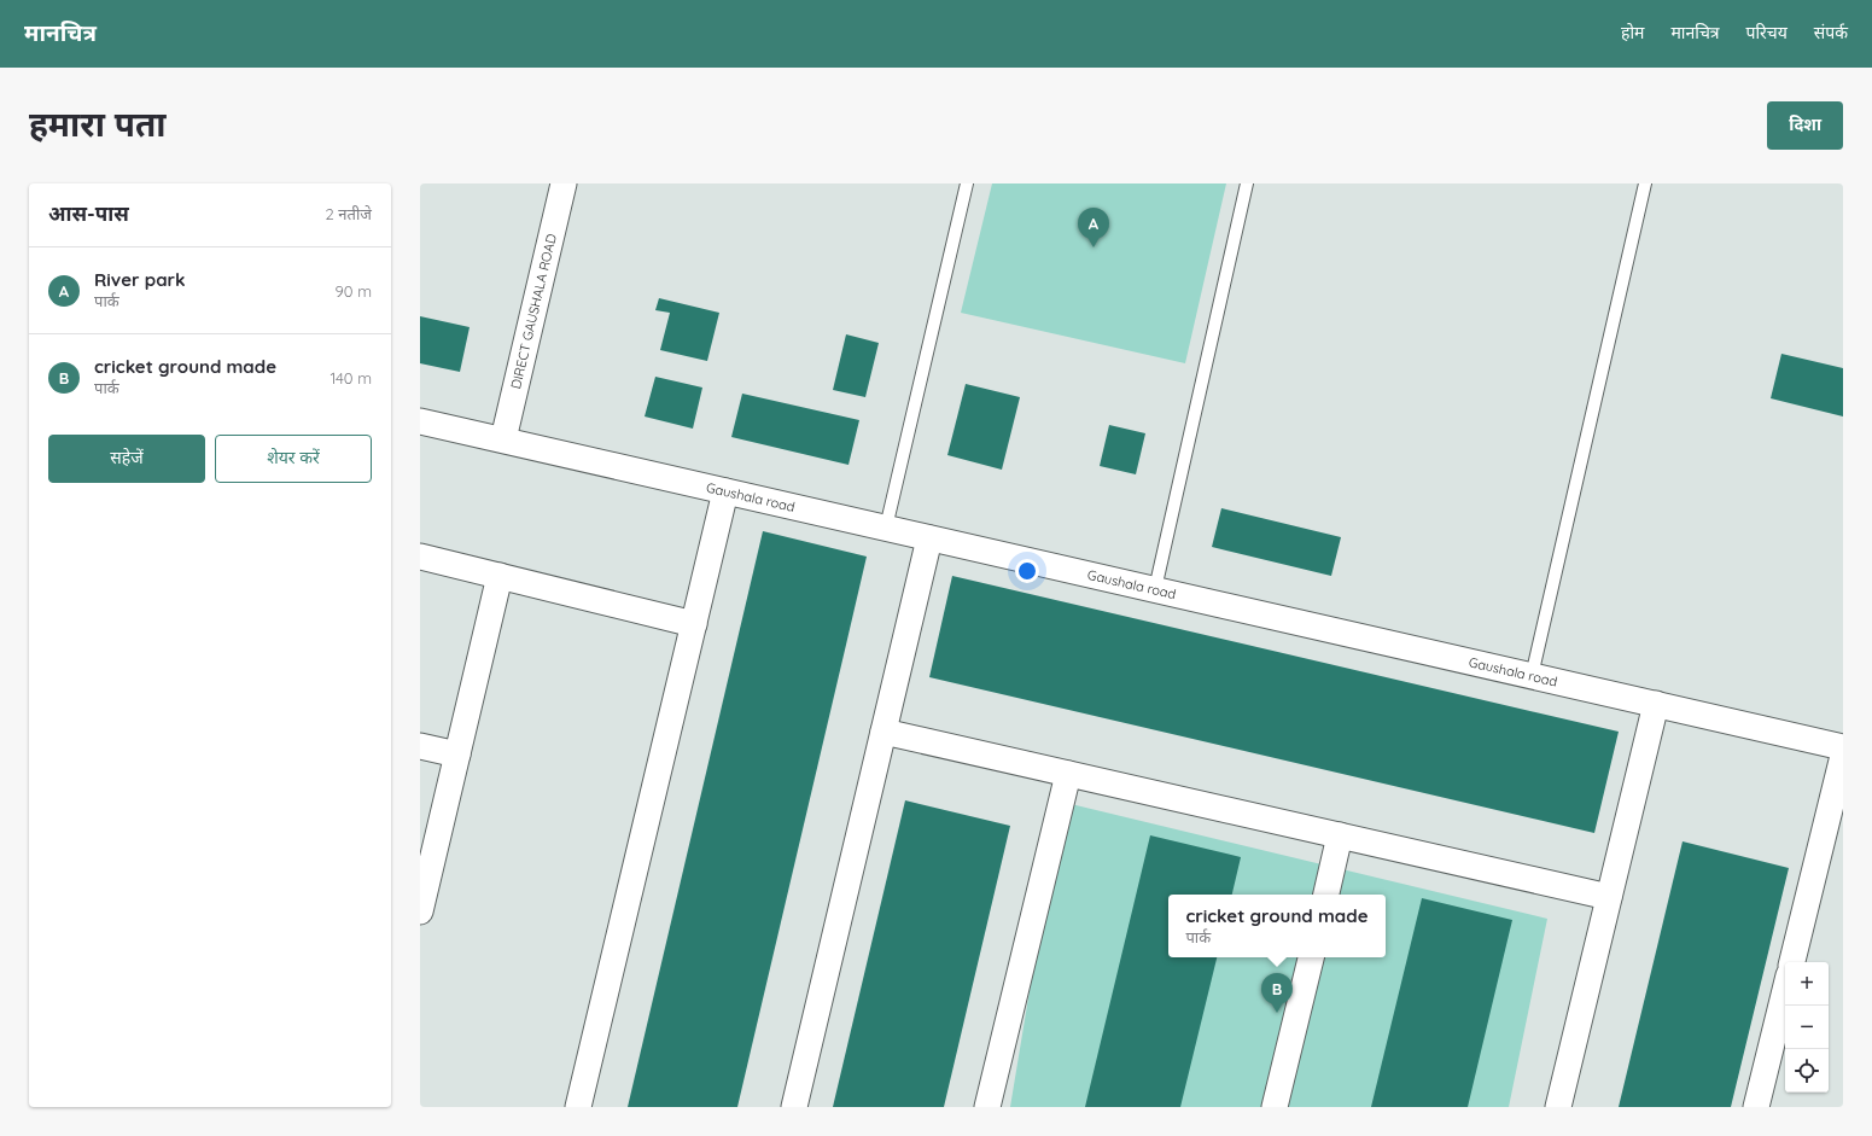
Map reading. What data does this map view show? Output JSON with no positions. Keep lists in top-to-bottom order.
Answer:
{
  "streets": {
    "street": ["DIRECT GAUSHALA ROAD", "Gaushala road"]
  },
  "crossings": [
    ["DIRECT GAUSHALA ROAD", "Gaushala road"]
  ],
  "page": {
    "header": "मानचित्र",
    "nav": [
      "होम",
      "मानचित्र",
      "परिचय",
      "संपर्क"
    ],
    "buttons": [
      "दिशा",
      ["सहेजें", "शेयर करें"]
    ],
    "title": "हमारा पता",
    "heading": ["आस-पास", "2 नतीजे"],
    "pins": ["A", "B"],
    "list": [
      {
        "mark": "A",
        "name": "River park",
        "note": "पार्क",
        "value": "90 m"
      },
      {
        "mark": "B",
        "name": "cricket ground made",
        "note": "पार्क",
        "value": "140 m"
      }
    ],
    "popup": ["cricket ground made", "पार्क"],
    "map_buttons": ["+", "−"]
  }
}
